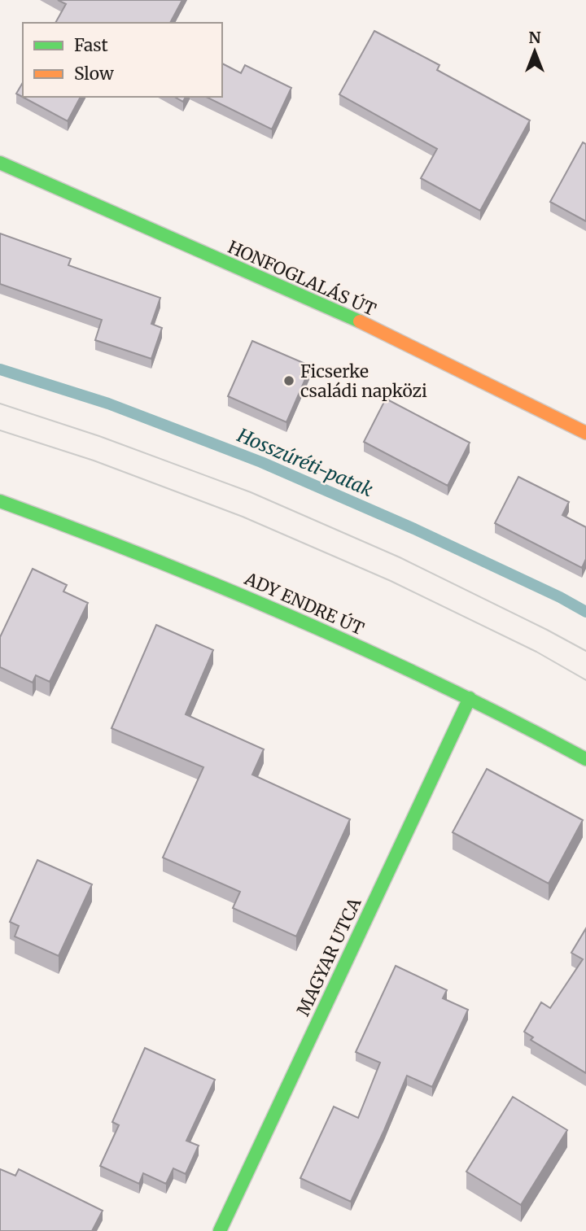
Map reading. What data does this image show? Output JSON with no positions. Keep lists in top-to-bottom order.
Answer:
{
  "streets": {
    "street": ["HONFOGLALÁS ÚT", "ADY ENDRE ÚT", "MAGYAR UTCA"]
  },
  "crossings": [
    ["ADY ENDRE ÚT", "MAGYAR UTCA"]
  ],
  "water": ["Hosszúréti-patak"],
  "places": ["Ficserke családi napközi"],
  "legend": ["Fast", "Slow"],
  "north": "top"
}
